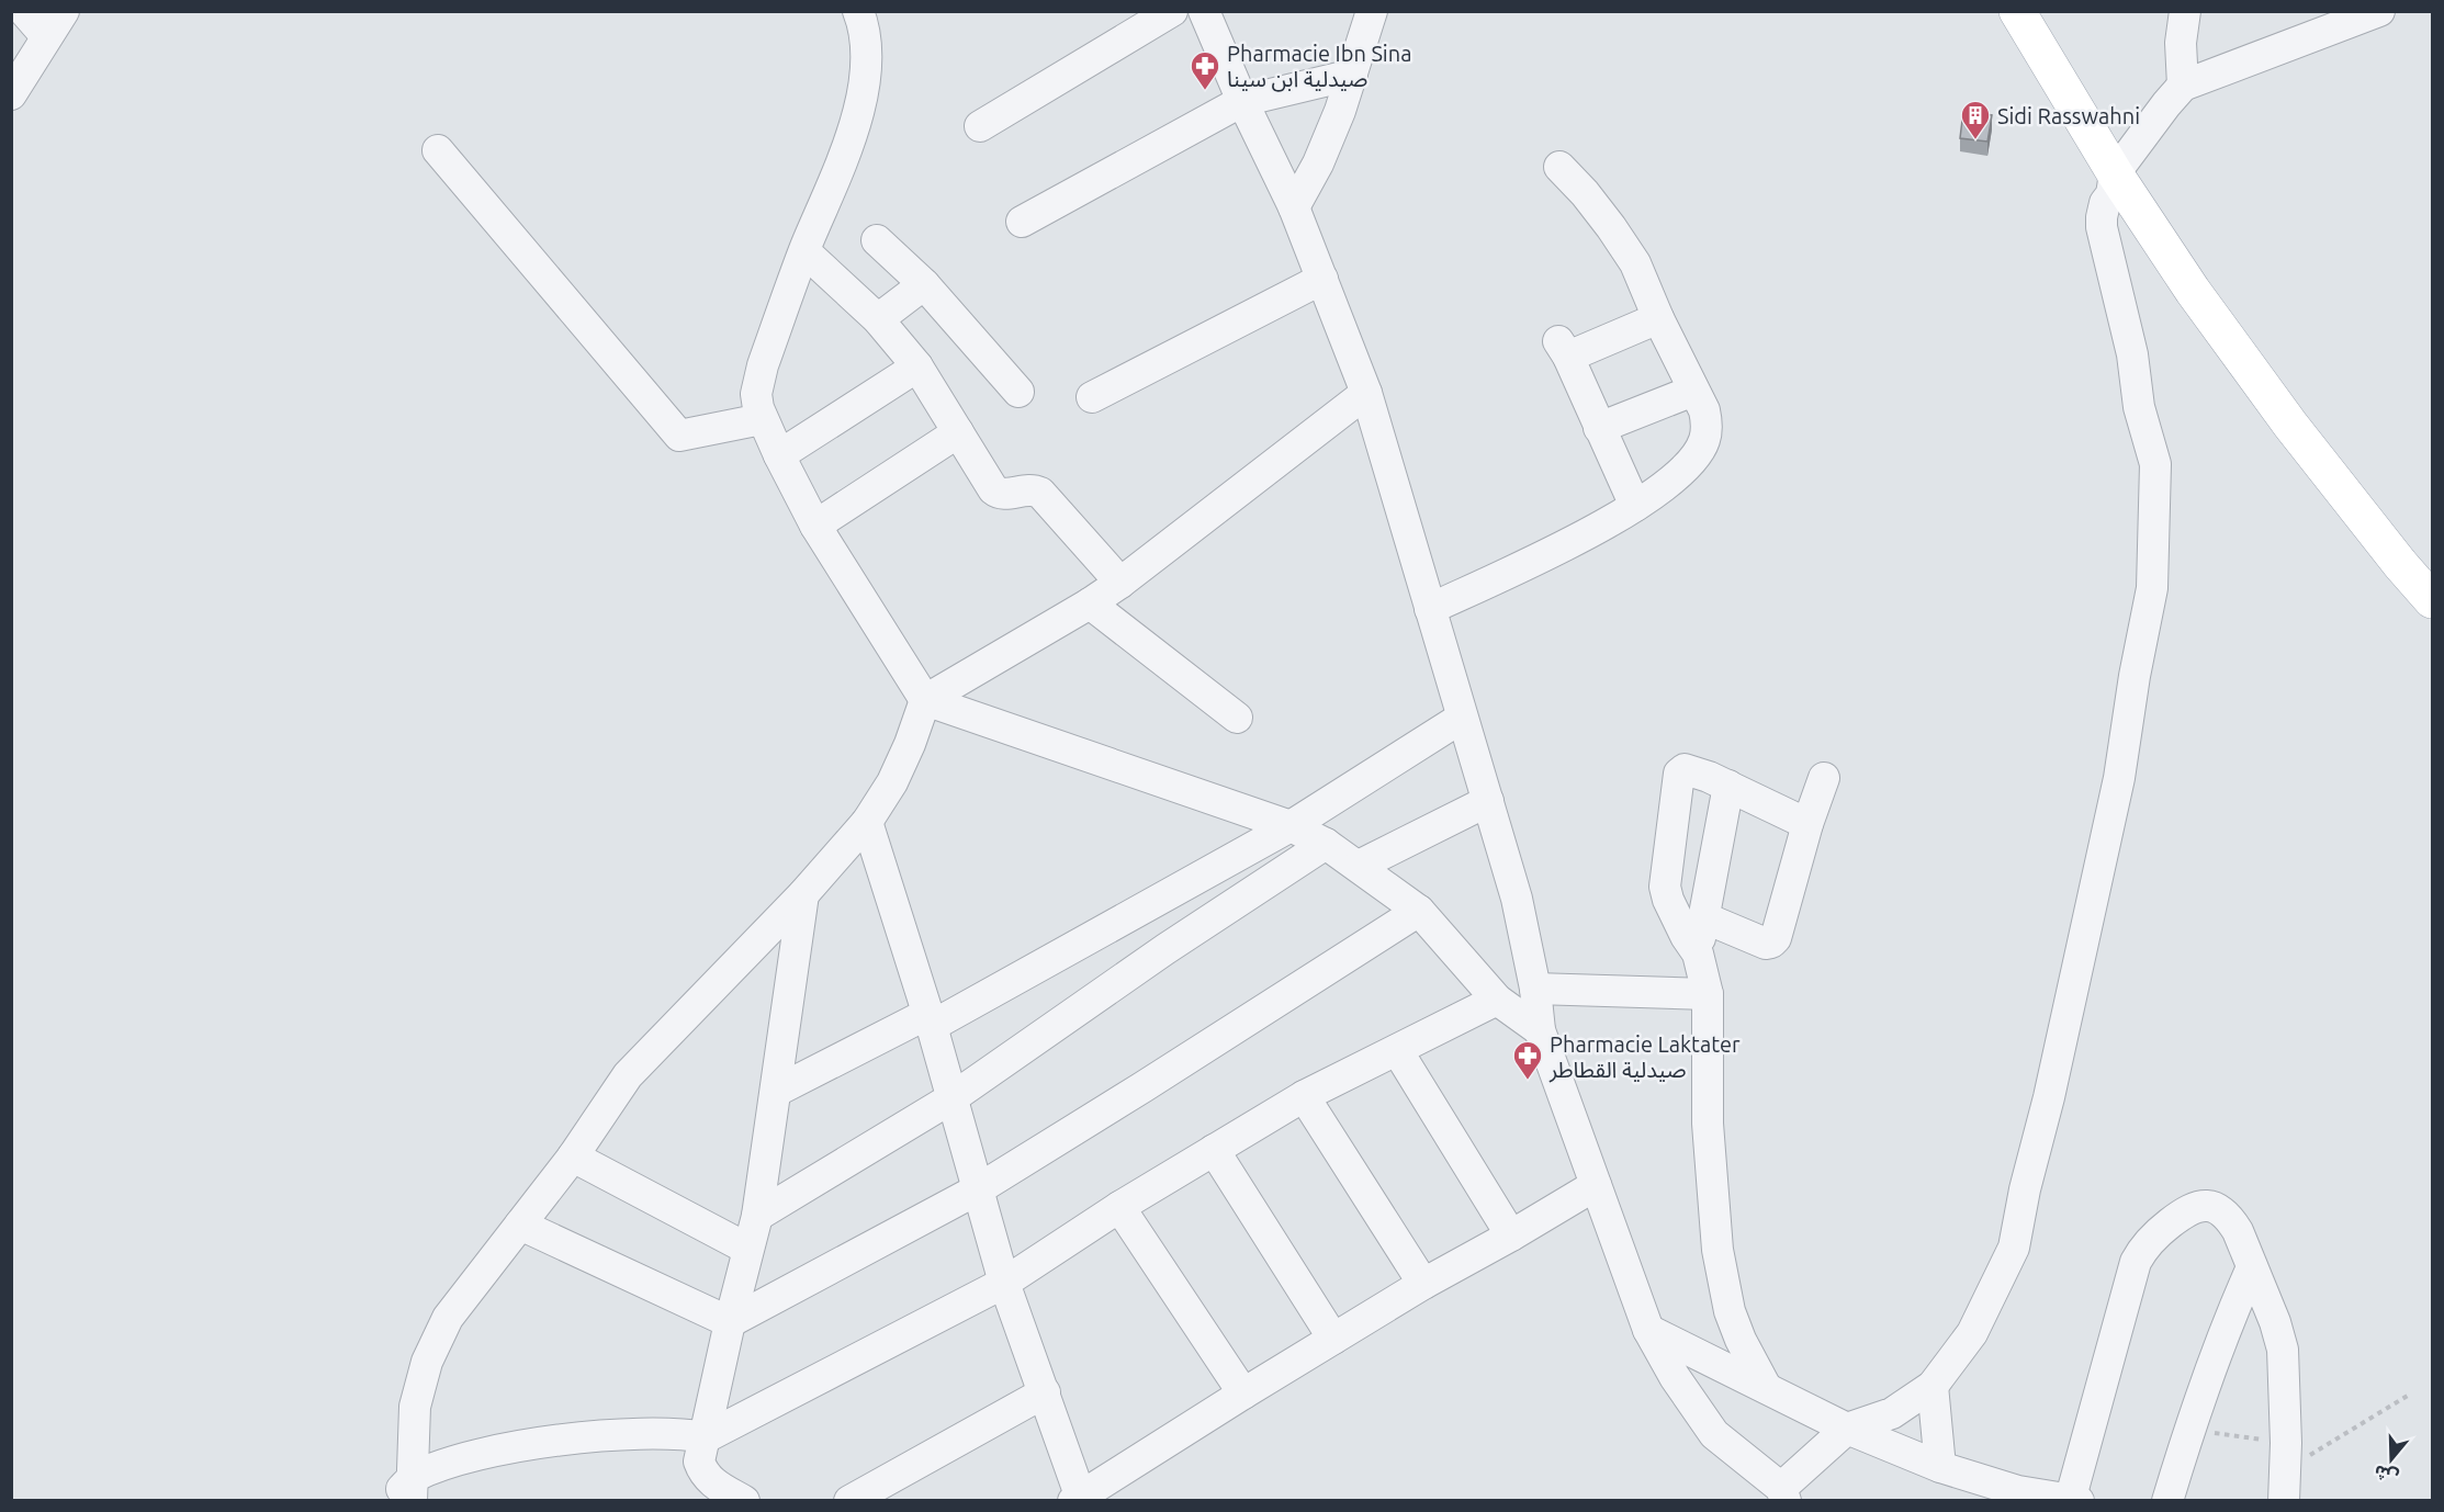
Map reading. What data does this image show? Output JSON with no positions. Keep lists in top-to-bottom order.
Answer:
{
  "places": {
    "pharmacy": ["Pharmacie Ibn Sina صيدلية ابن سينا", "Pharmacie Laktater صيدلية القطاطر"],
    "building": ["Sidi Rasswahni"]
  },
  "north": "bottom"
}
